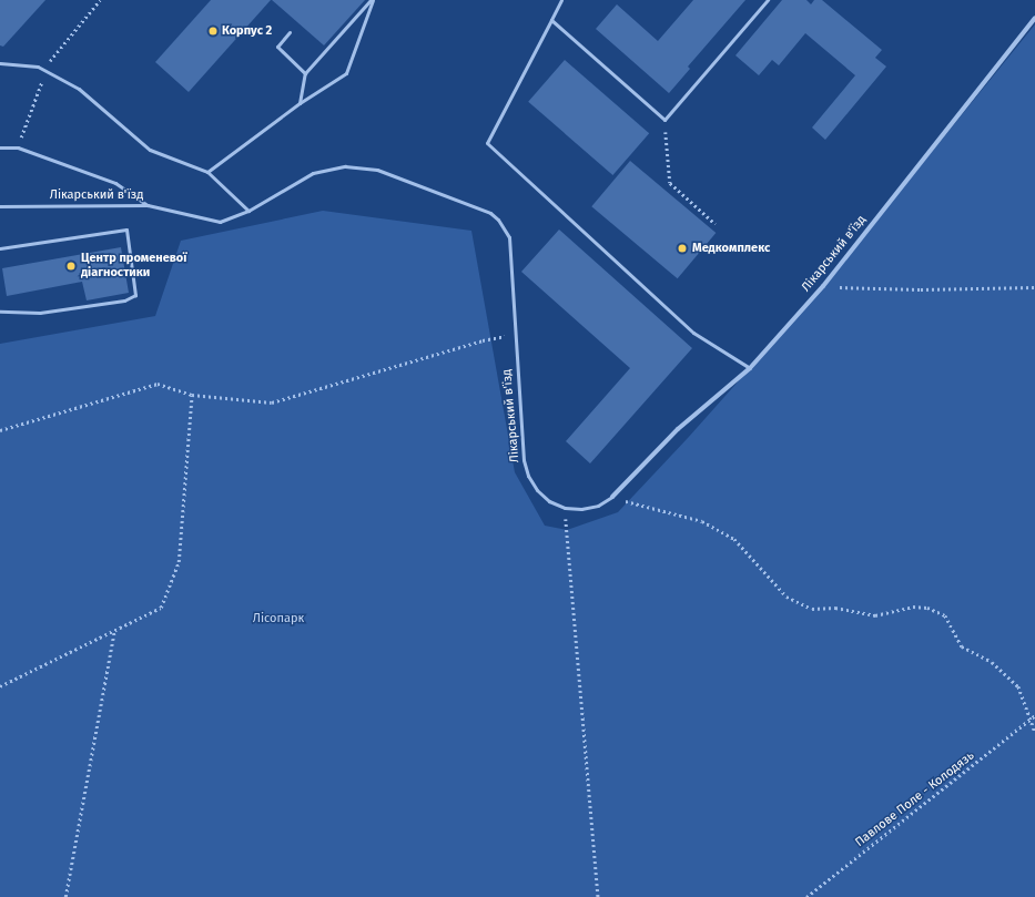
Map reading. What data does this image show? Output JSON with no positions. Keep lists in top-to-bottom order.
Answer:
{
  "streets": {
    "street": ["Лікарський в'їзд"],
    "path": ["Павлове Поле - Колодязь"]
  },
  "parks": ["Лісопарк"],
  "places": ["Корпус 2", "Медкомплекс", "Центр променевої діагностики"]
}
